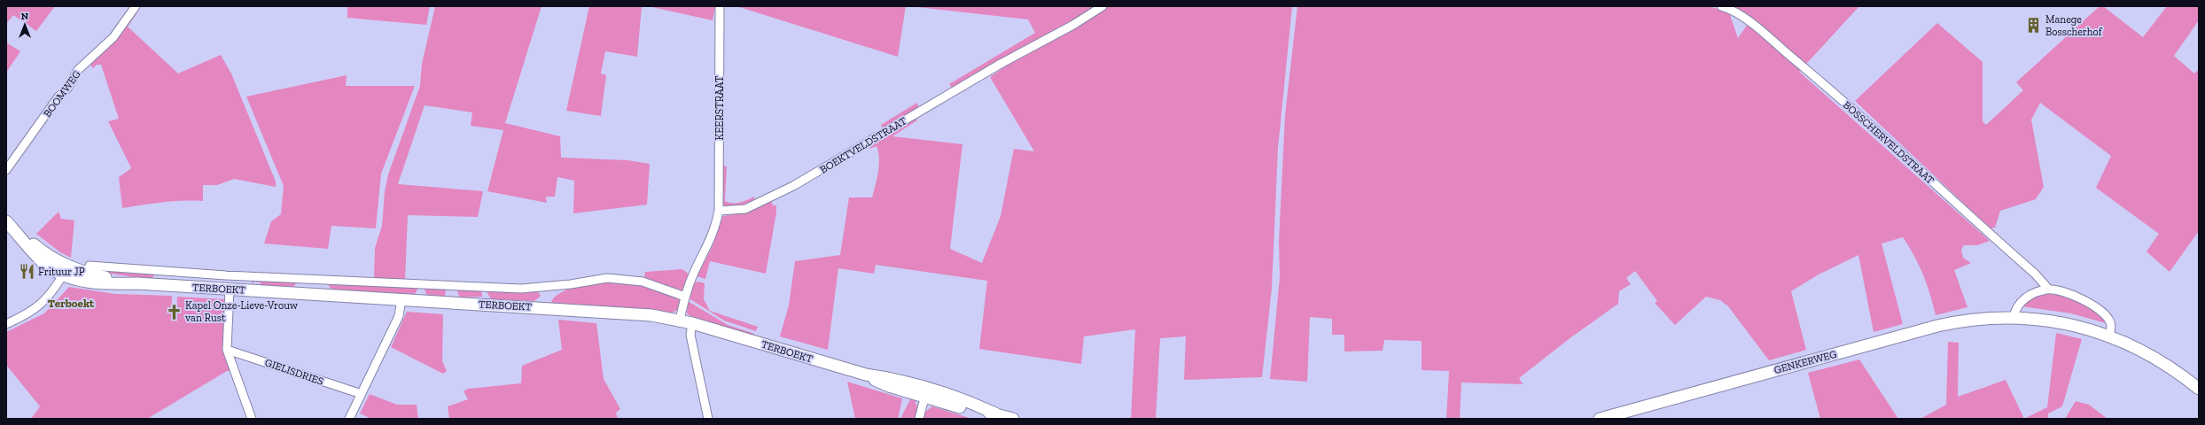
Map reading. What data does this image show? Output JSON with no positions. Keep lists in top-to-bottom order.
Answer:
{
  "streets": {
    "main road": ["TERBOEKT", "GENKERWEG"],
    "street": [
      "BOOMWEG",
      "KEERSTRAAT",
      "BOSSCHERVELDSTRAAT",
      "BOEKTVELDSTRAAT",
      "GIELISDRIES"
    ]
  },
  "crossings": [
    ["KEERSTRAAT", "BOEKTVELDSTRAAT"]
  ],
  "districts": ["Terboekt"],
  "places": {
    "building": ["Manege Bosscherhof"],
    "restaurant": ["Frituur JP"],
    "church": ["Kapel Onze-Lieve-Vrouw van Rust"]
  },
  "north": "top"
}
